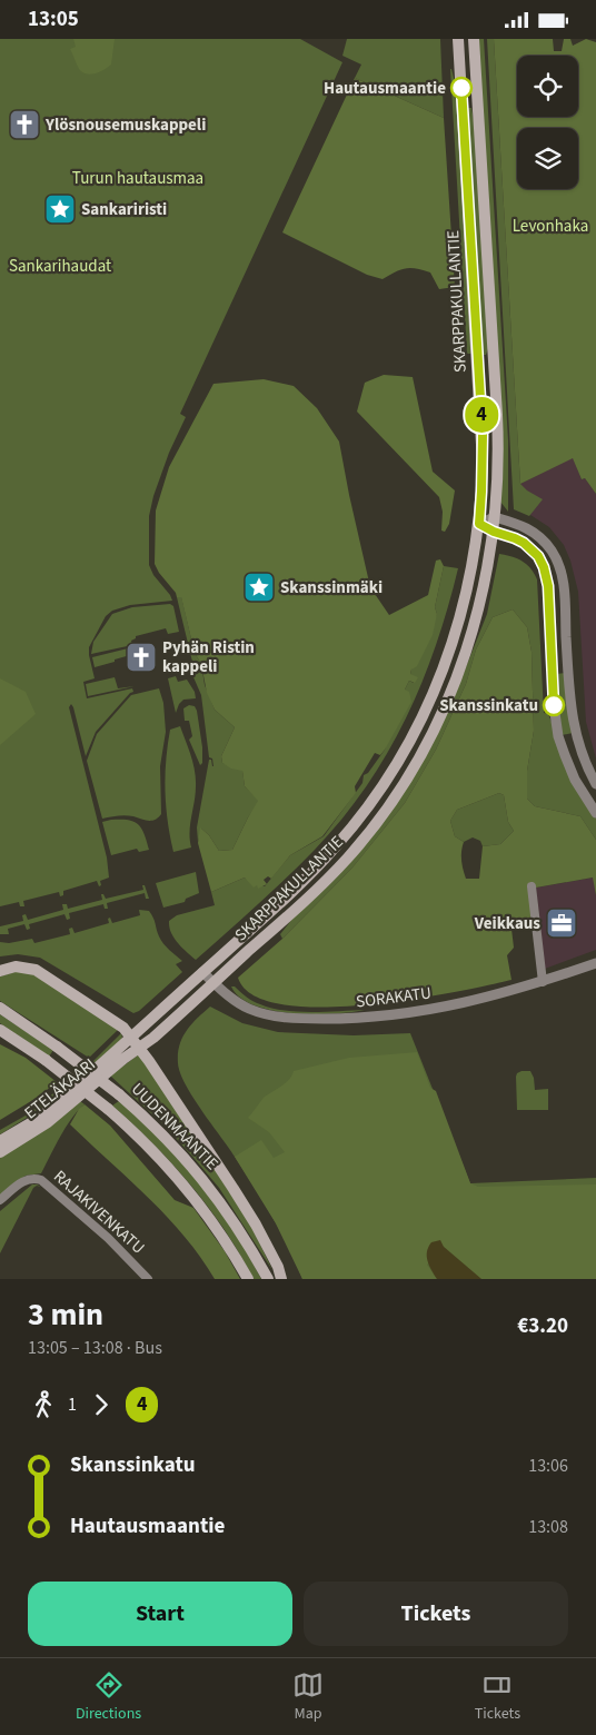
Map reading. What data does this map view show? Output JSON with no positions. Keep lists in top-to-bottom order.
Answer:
{
  "streets": {
    "main road": ["SKARPPAKULLANTIE", "ETELÄKAARI", "UUDENMAANTIE"],
    "street": ["SORAKATU", "RAJAKIVENKATU"]
  },
  "crossings": [
    ["SKARPPAKULLANTIE", "SORAKATU"],
    ["SKARPPAKULLANTIE", "ETELÄKAARI"]
  ],
  "parks": ["Turun hautausmaa", "Levonhaka", "Sankarihaudat"],
  "places": {
    "other": ["Hautausmaantie", "Skanssinkatu"],
    "church": ["Ylösnousemuskappeli", "Pyhän Ristin kappeli"],
    "place": ["Sankariristi", "Skanssinmäki"],
    "office": ["Veikkaus"]
  },
  "lines": ["bus line 4"],
  "page": {
    "status": "13:05",
    "on_map": "4",
    "heading": ["3 min", "13:05 – 13:08 · Bus", "€3.20"],
    "legs": ["1", "4"],
    "list": [
      {
        "name": "Skanssinkatu",
        "value": "13:06"
      },
      {
        "name": "Hautausmaantie",
        "value": "13:08"
      }
    ],
    "buttons": ["Start", "Tickets"],
    "tabs": ["Directions", "Map", "Tickets"]
  }
}
